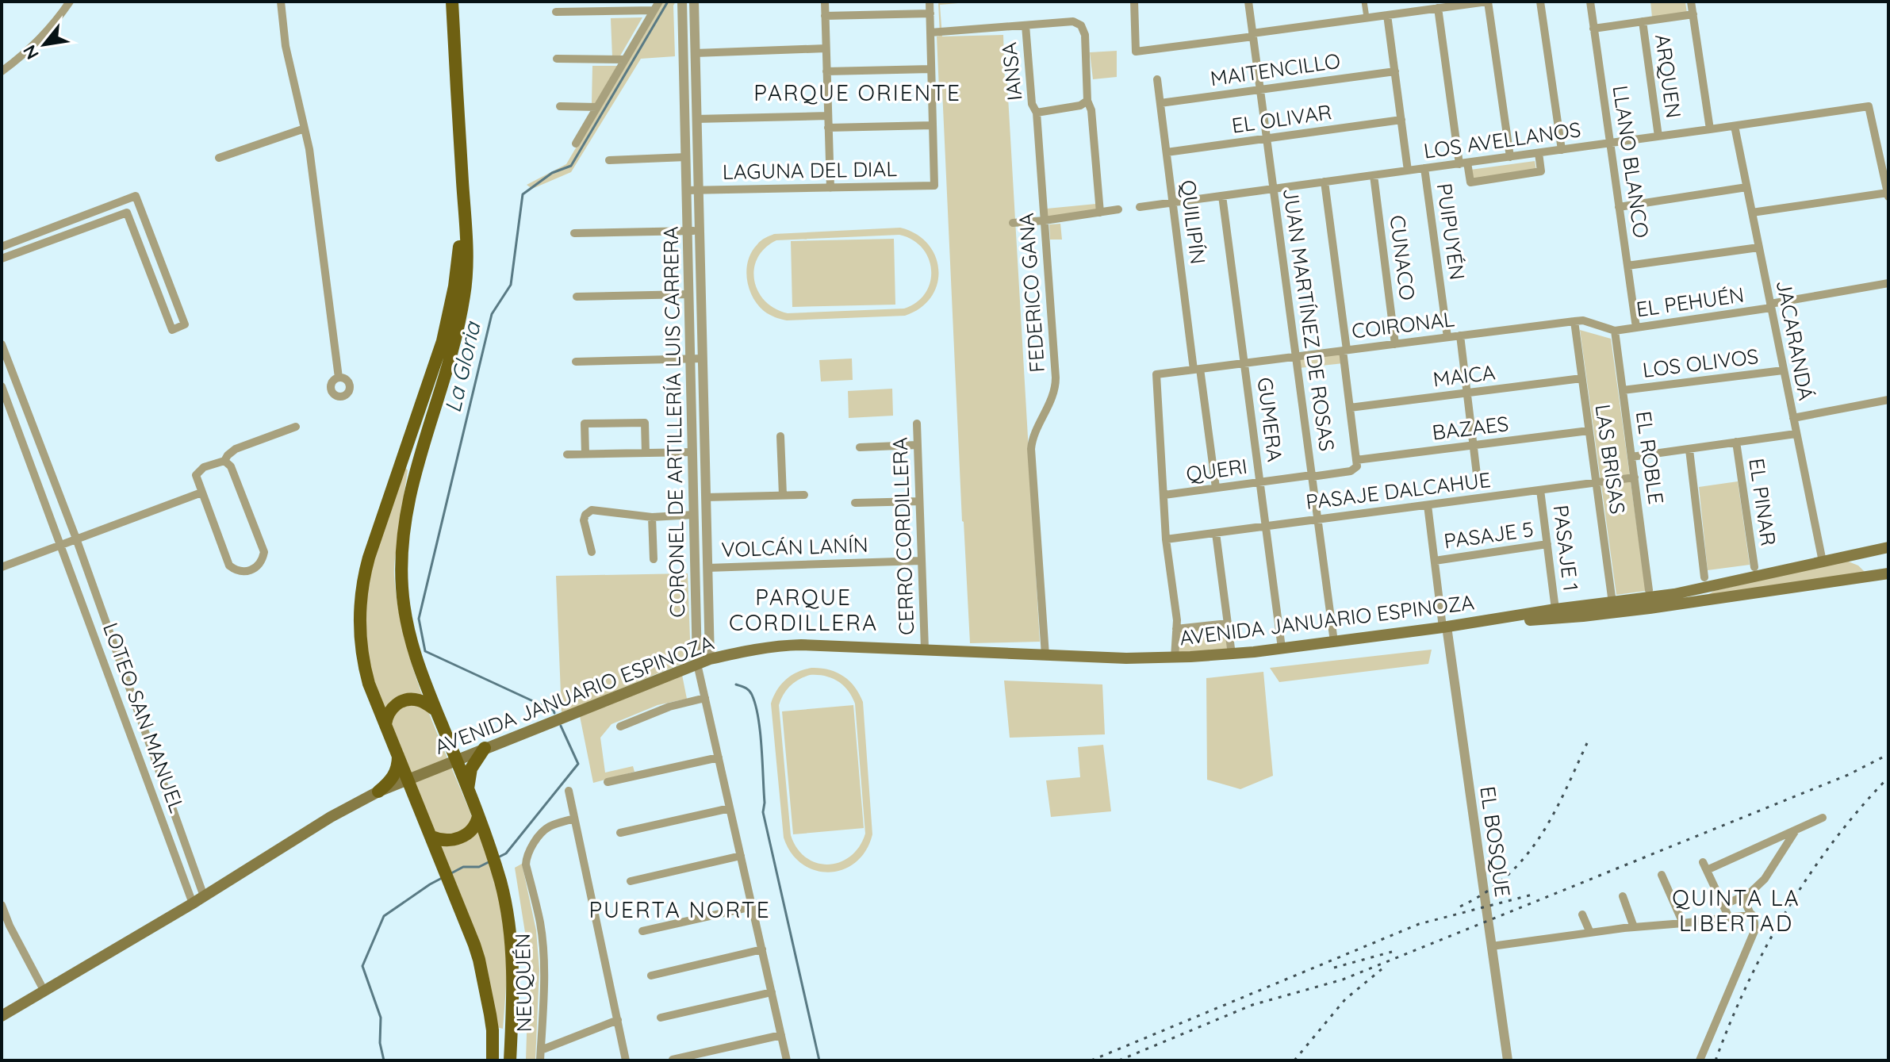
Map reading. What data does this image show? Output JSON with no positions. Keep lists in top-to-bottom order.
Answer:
{
  "streets": {
    "main road": ["AVENIDA JANUARIO ESPINOZA"],
    "street": [
      "MAITENCILLO",
      "IANSA",
      "ARQUEN",
      "EL OLIVAR",
      "LOS AVELLANOS",
      "LLANO BLANCO",
      "LAGUNA DEL DIAL",
      "QUILIPÍN",
      "PUIPUYÉN",
      "CUNACO",
      "FEDERICO GANA",
      "EL PEHUÉN",
      "JUAN MARTÍNEZ DE ROSAS",
      "COIRONAL",
      "JACARANDÁ",
      "LOS OLIVOS",
      "MAICA",
      "GUMERA",
      "CORONEL DE ARTILLERÍA LUIS CARRERA",
      "BAZAES",
      "EL ROBLE",
      "LAS BRISAS",
      "QUERI",
      "PASAJE DALCAHUE",
      "EL PINAR",
      "PASAJE 5",
      "CERRO CORDILLERA",
      "VOLCÁN LANÍN",
      "PASAJE 1",
      "LOTEO SAN MANUEL",
      "EL BOSQUE",
      "NEUQUÉN"
    ]
  },
  "crossings": [
    ["MAITENCILLO", "QUILIPÍN"],
    ["MAITENCILLO", "JUAN MARTÍNEZ DE ROSAS"],
    ["IANSA", "FEDERICO GANA"],
    ["ARQUEN", "LOS AVELLANOS"],
    ["EL OLIVAR", "QUILIPÍN"],
    ["EL OLIVAR", "JUAN MARTÍNEZ DE ROSAS"],
    ["LOS AVELLANOS", "LLANO BLANCO"],
    ["LOS AVELLANOS", "QUILIPÍN"],
    ["LOS AVELLANOS", "PUIPUYÉN"],
    ["LOS AVELLANOS", "CUNACO"],
    ["LOS AVELLANOS", "JUAN MARTÍNEZ DE ROSAS"],
    ["LOS AVELLANOS", "JACARANDÁ"],
    ["LOS AVELLANOS", "GUMERA"],
    ["LLANO BLANCO", "EL PEHUÉN"],
    ["LAGUNA DEL DIAL", "CORONEL DE ARTILLERÍA LUIS CARRERA"],
    ["QUILIPÍN", "COIRONAL"],
    ["QUILIPÍN", "QUERI"],
    ["PUIPUYÉN", "COIRONAL"],
    ["CUNACO", "COIRONAL"],
    ["FEDERICO GANA", "AVENIDA JANUARIO ESPINOZA"],
    ["EL PEHUÉN", "COIRONAL"],
    ["EL PEHUÉN", "JACARANDÁ"],
    ["EL PEHUÉN", "EL ROBLE"],
    ["JUAN MARTÍNEZ DE ROSAS", "COIRONAL"],
    ["JUAN MARTÍNEZ DE ROSAS", "QUERI"],
    ["JUAN MARTÍNEZ DE ROSAS", "PASAJE DALCAHUE"],
    ["JUAN MARTÍNEZ DE ROSAS", "AVENIDA JANUARIO ESPINOZA"],
    ["COIRONAL", "GUMERA"],
    ["COIRONAL", "EL ROBLE"],
    ["COIRONAL", "LAS BRISAS"],
    ["COIRONAL", "QUERI"],
    ["JACARANDÁ", "LOS OLIVOS"],
    ["JACARANDÁ", "AVENIDA JANUARIO ESPINOZA"],
    ["LOS OLIVOS", "EL ROBLE"],
    ["MAICA", "LAS BRISAS"],
    ["GUMERA", "QUERI"],
    ["GUMERA", "PASAJE DALCAHUE"],
    ["GUMERA", "AVENIDA JANUARIO ESPINOZA"],
    ["CORONEL DE ARTILLERÍA LUIS CARRERA", "VOLCÁN LANÍN"],
    ["CORONEL DE ARTILLERÍA LUIS CARRERA", "AVENIDA JANUARIO ESPINOZA"],
    ["BAZAES", "LAS BRISAS"],
    ["BAZAES", "QUERI"],
    ["EL ROBLE", "PASAJE DALCAHUE"],
    ["LAS BRISAS", "PASAJE DALCAHUE"],
    ["LAS BRISAS", "AVENIDA JANUARIO ESPINOZA"],
    ["PASAJE DALCAHUE", "PASAJE 1"],
    ["PASAJE 5", "PASAJE 1"],
    ["CERRO CORDILLERA", "VOLCÁN LANÍN"],
    ["CERRO CORDILLERA", "AVENIDA JANUARIO ESPINOZA"],
    ["PASAJE 1", "AVENIDA JANUARIO ESPINOZA"],
    ["AVENIDA JANUARIO ESPINOZA", "LOTEO SAN MANUEL"],
    ["AVENIDA JANUARIO ESPINOZA", "EL BOSQUE"]
  ],
  "districts": [
    "PARQUE ORIENTE",
    "PARQUE CORDILLERA",
    "QUINTA LA LIBERTAD",
    "PUERTA NORTE"
  ],
  "water": ["La Gloria"],
  "north": "bottom left"
}
